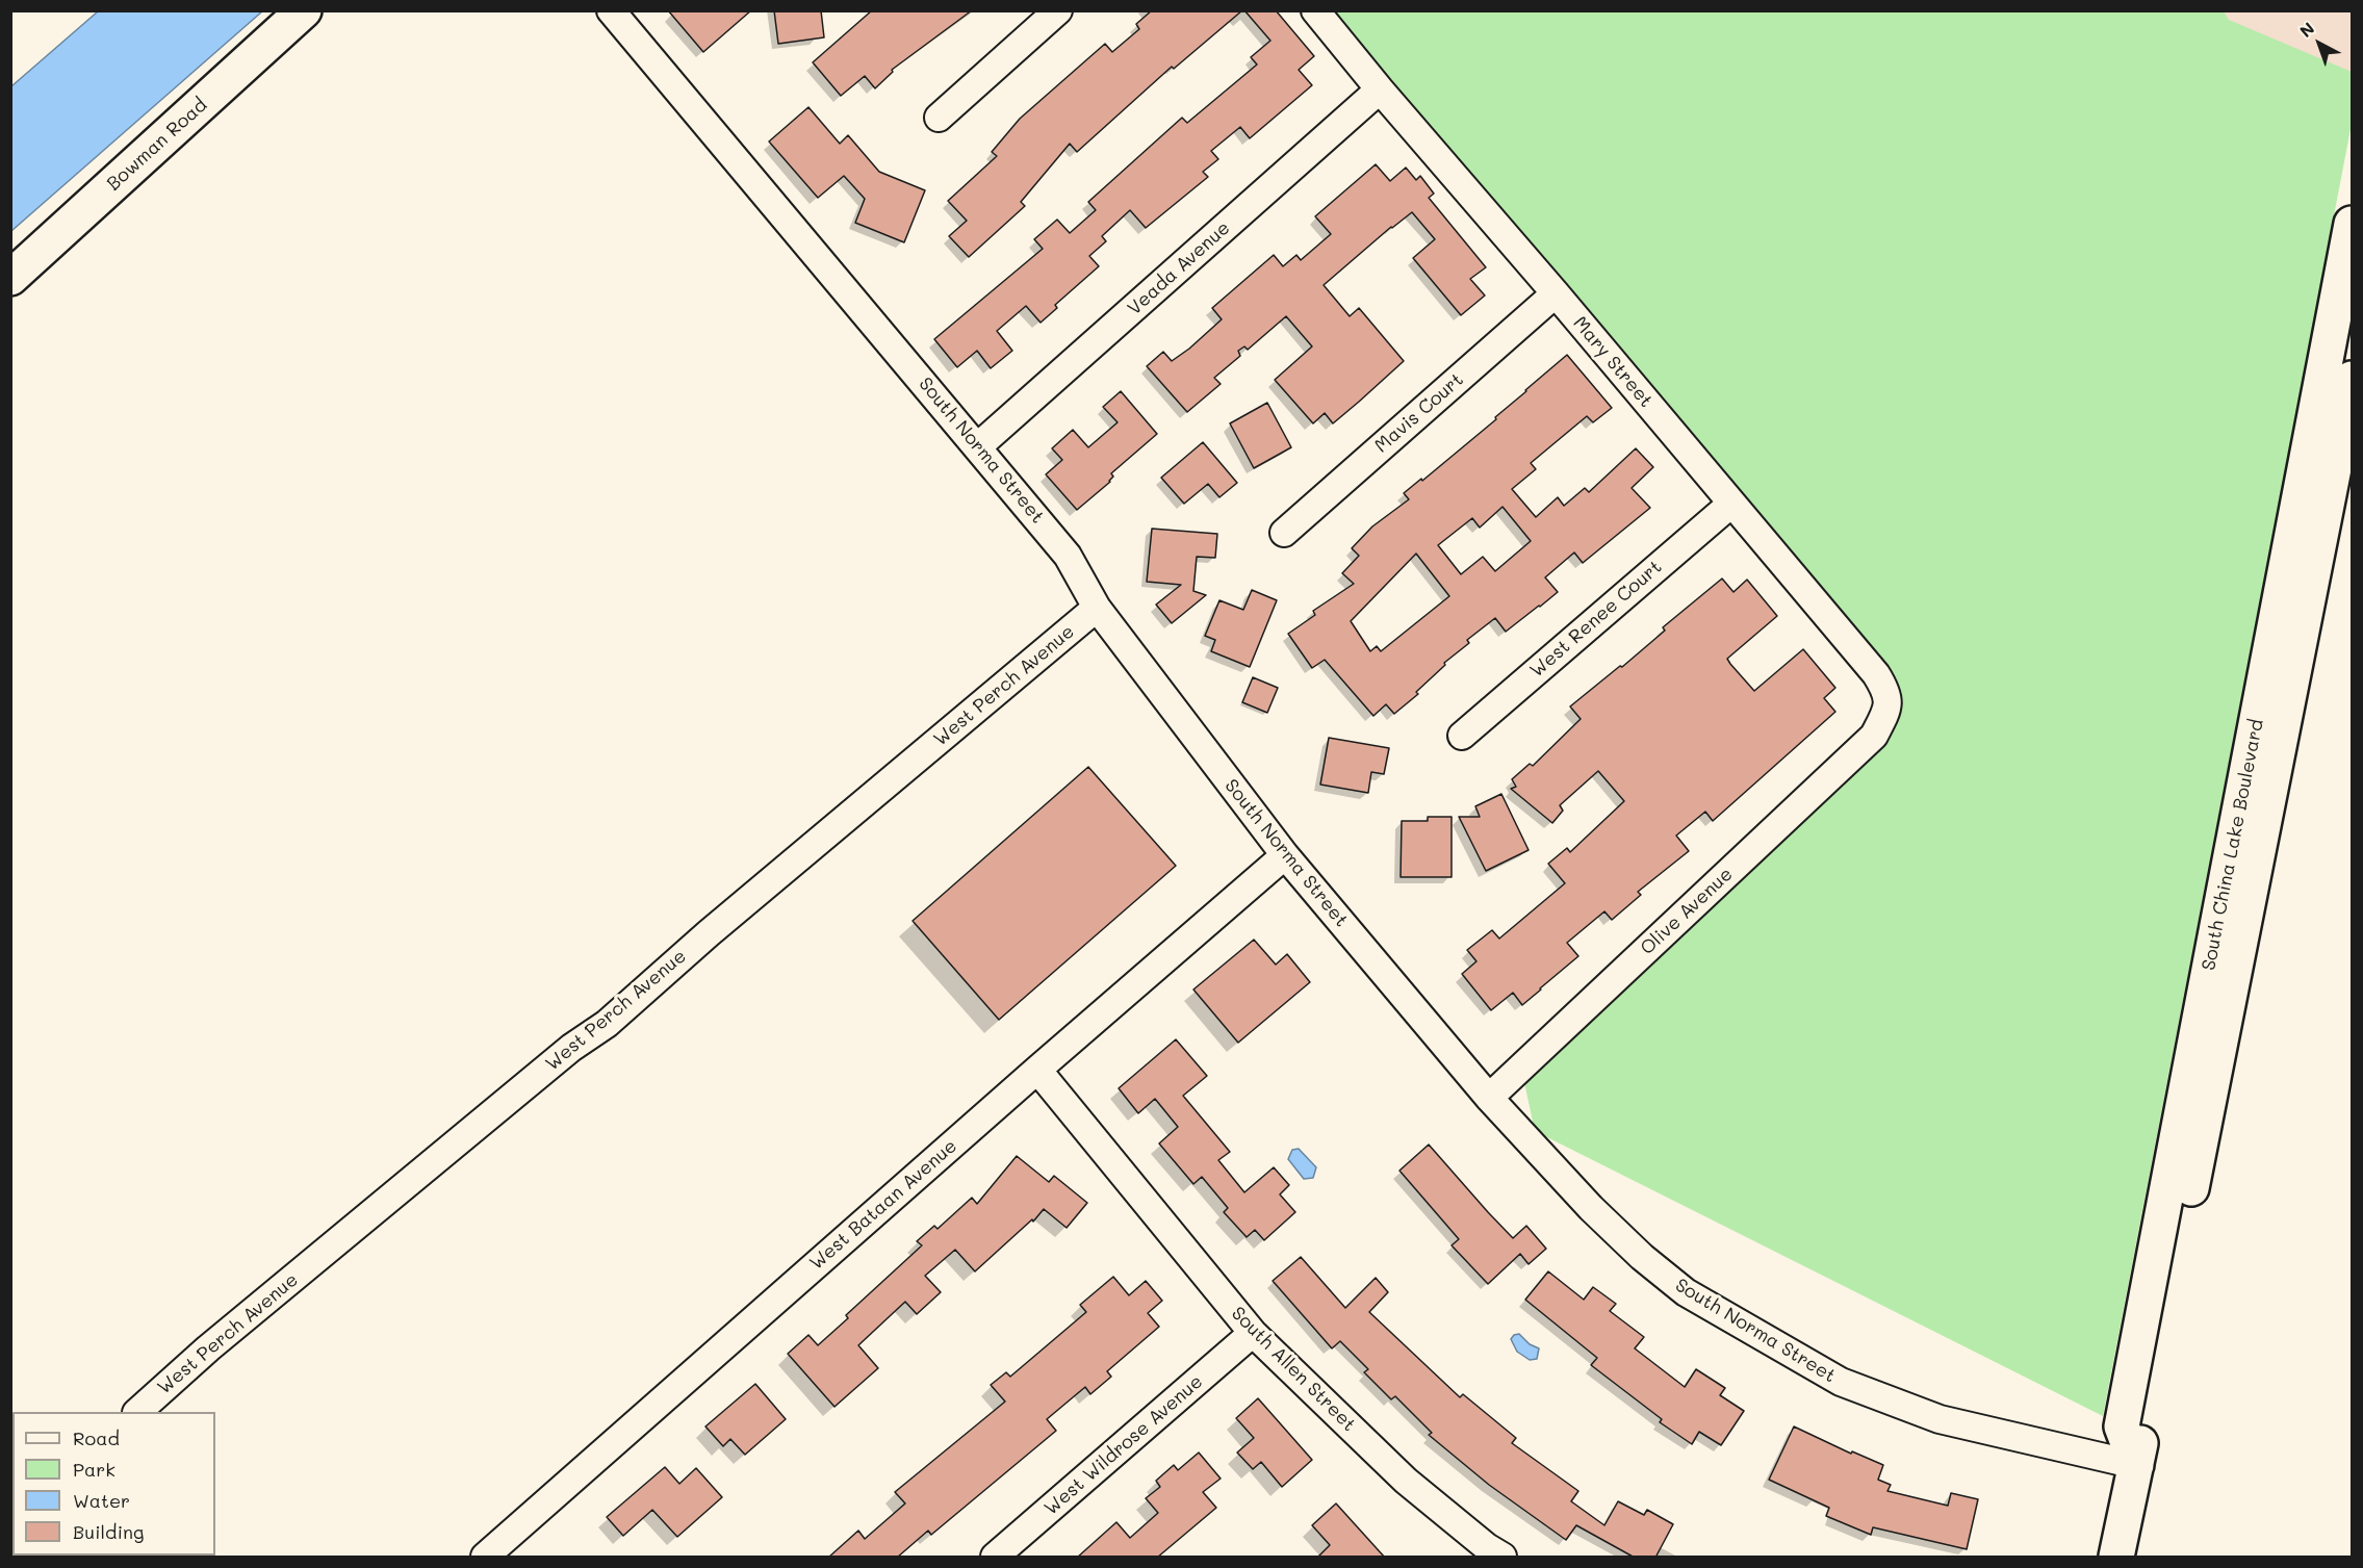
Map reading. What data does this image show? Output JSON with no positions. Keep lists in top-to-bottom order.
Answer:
{
  "streets": {
    "main road": ["Bowman Road", "South China Lake Boulevard"],
    "street": [
      "Veada Avenue",
      "Mary Street",
      "Mavis Court",
      "South Norma Street",
      "West Renee Court",
      "West Perch Avenue",
      "Olive Avenue",
      "West Bataan Avenue",
      "South Allen Street",
      "West Wildrose Avenue"
    ]
  },
  "crossings": [
    ["Veada Avenue", "Mary Street"],
    ["Veada Avenue", "South Norma Street"],
    ["Mary Street", "Mavis Court"],
    ["Mary Street", "West Renee Court"],
    ["Mary Street", "Olive Avenue"],
    ["South Norma Street", "West Perch Avenue"],
    ["South Norma Street", "South China Lake Boulevard"],
    ["South Norma Street", "Olive Avenue"],
    ["South Norma Street", "West Bataan Avenue"],
    ["West Bataan Avenue", "South Allen Street"],
    ["South Allen Street", "West Wildrose Avenue"]
  ],
  "legend": [
    "Road",
    "Park",
    "Water",
    "Building"
  ],
  "north": "top left"
}
